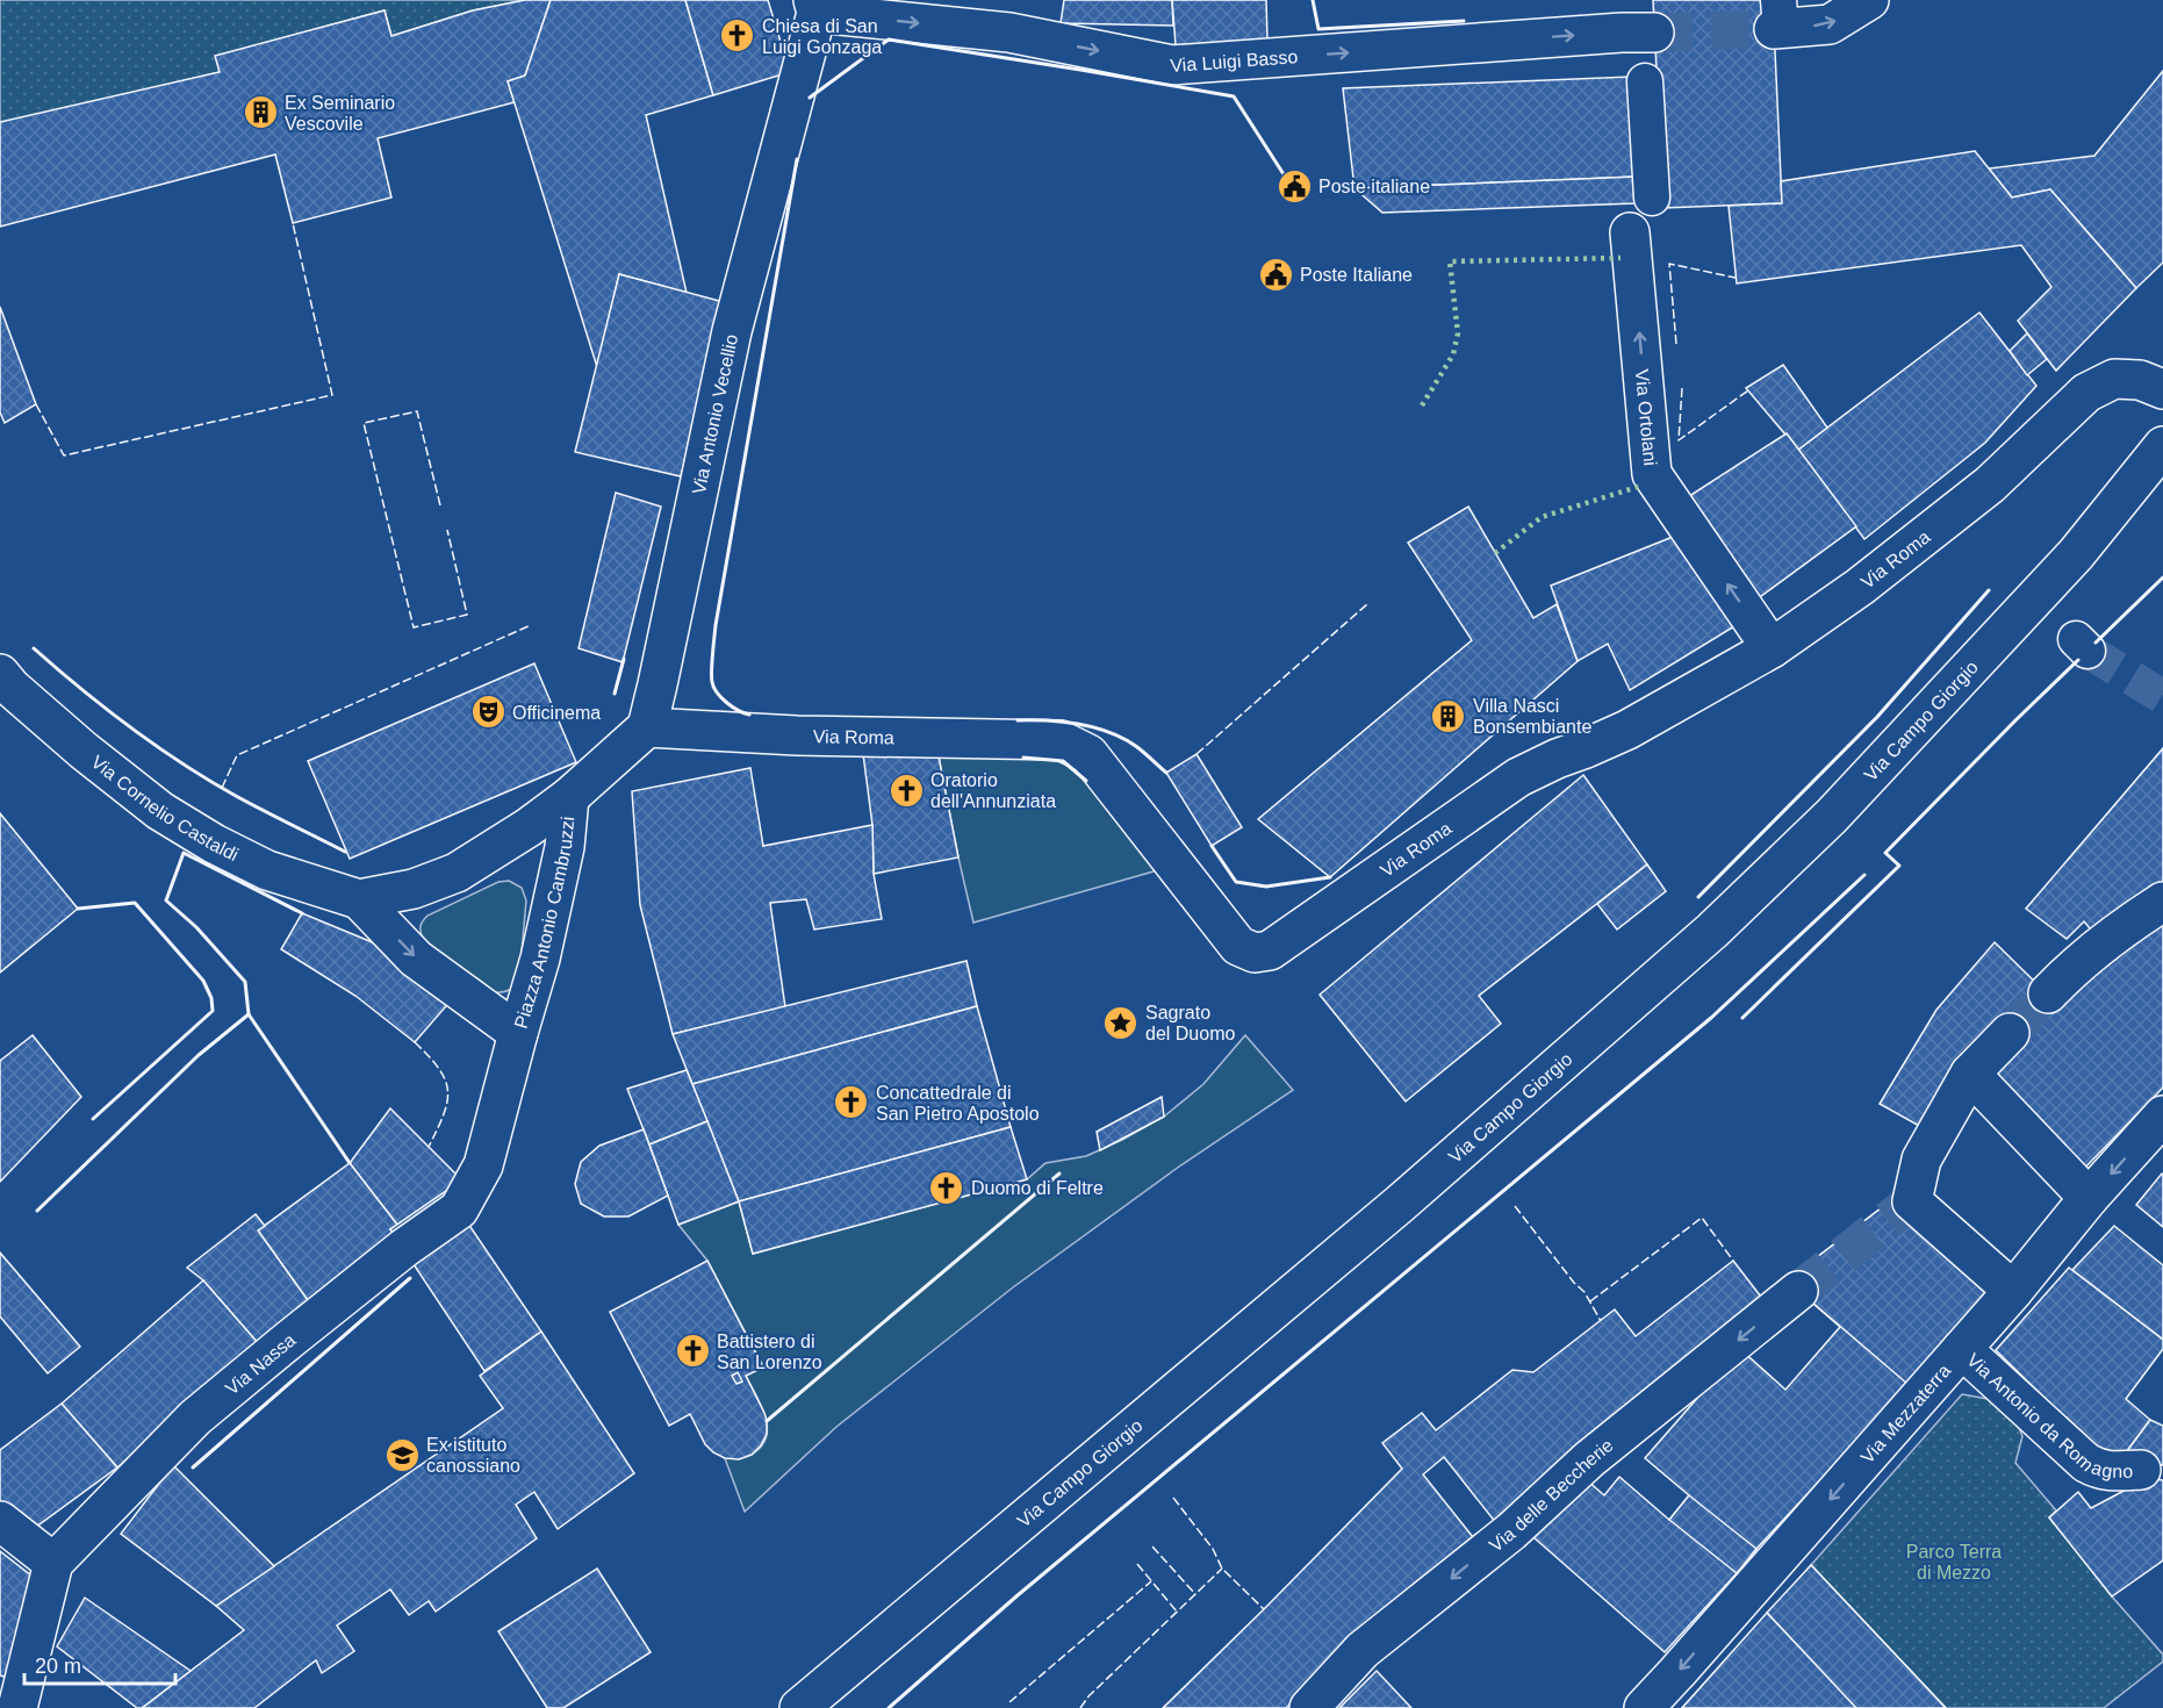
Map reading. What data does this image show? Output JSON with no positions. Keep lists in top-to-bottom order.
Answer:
{
  "streets": {
    "street": [
      "Via Luigi Basso",
      "Via Antonio Vecellio",
      "Via Ortolani",
      "Via Roma",
      "Via Campo Giorgio",
      "Via Cornelio Castaldi",
      "Piazza Antonio Cambruzzi",
      "Via Nassa",
      "Via Antonio da Romagno",
      "Via Mezzaterra",
      "Via delle Beccherie"
    ]
  },
  "crossings": [
    ["Via Luigi Basso", "Via Antonio Vecellio"],
    ["Via Antonio Vecellio", "Via Roma"],
    ["Via Ortolani", "Via Roma"],
    ["Via Cornelio Castaldi", "Piazza Antonio Cambruzzi"],
    ["Piazza Antonio Cambruzzi", "Via Nassa"],
    ["Via Antonio da Romagno", "Via Mezzaterra"]
  ],
  "one_way": [
    "Via Luigi Basso",
    "Via Ortolani",
    "Via Mezzaterra",
    "Via delle Beccherie"
  ],
  "parks": ["Parco Terra di Mezzo"],
  "places": {
    "church": [
      "Chiesa di San Luigi Gonzaga",
      "Oratorio dell'Annunziata",
      "Concattedrale di San Pietro Apostolo",
      "Duomo di Feltre",
      "Battistero di San Lorenzo"
    ],
    "building": ["Ex Seminario Vescovile", "Villa Nasci Bonsembiante"],
    "public building": ["Poste italiane", "Poste Italiane"],
    "theatre": ["Officinema"],
    "place": ["Sagrato del Duomo"],
    "school or university": ["Ex istituto canossiano"]
  },
  "scale_bar": "20 m"
}
